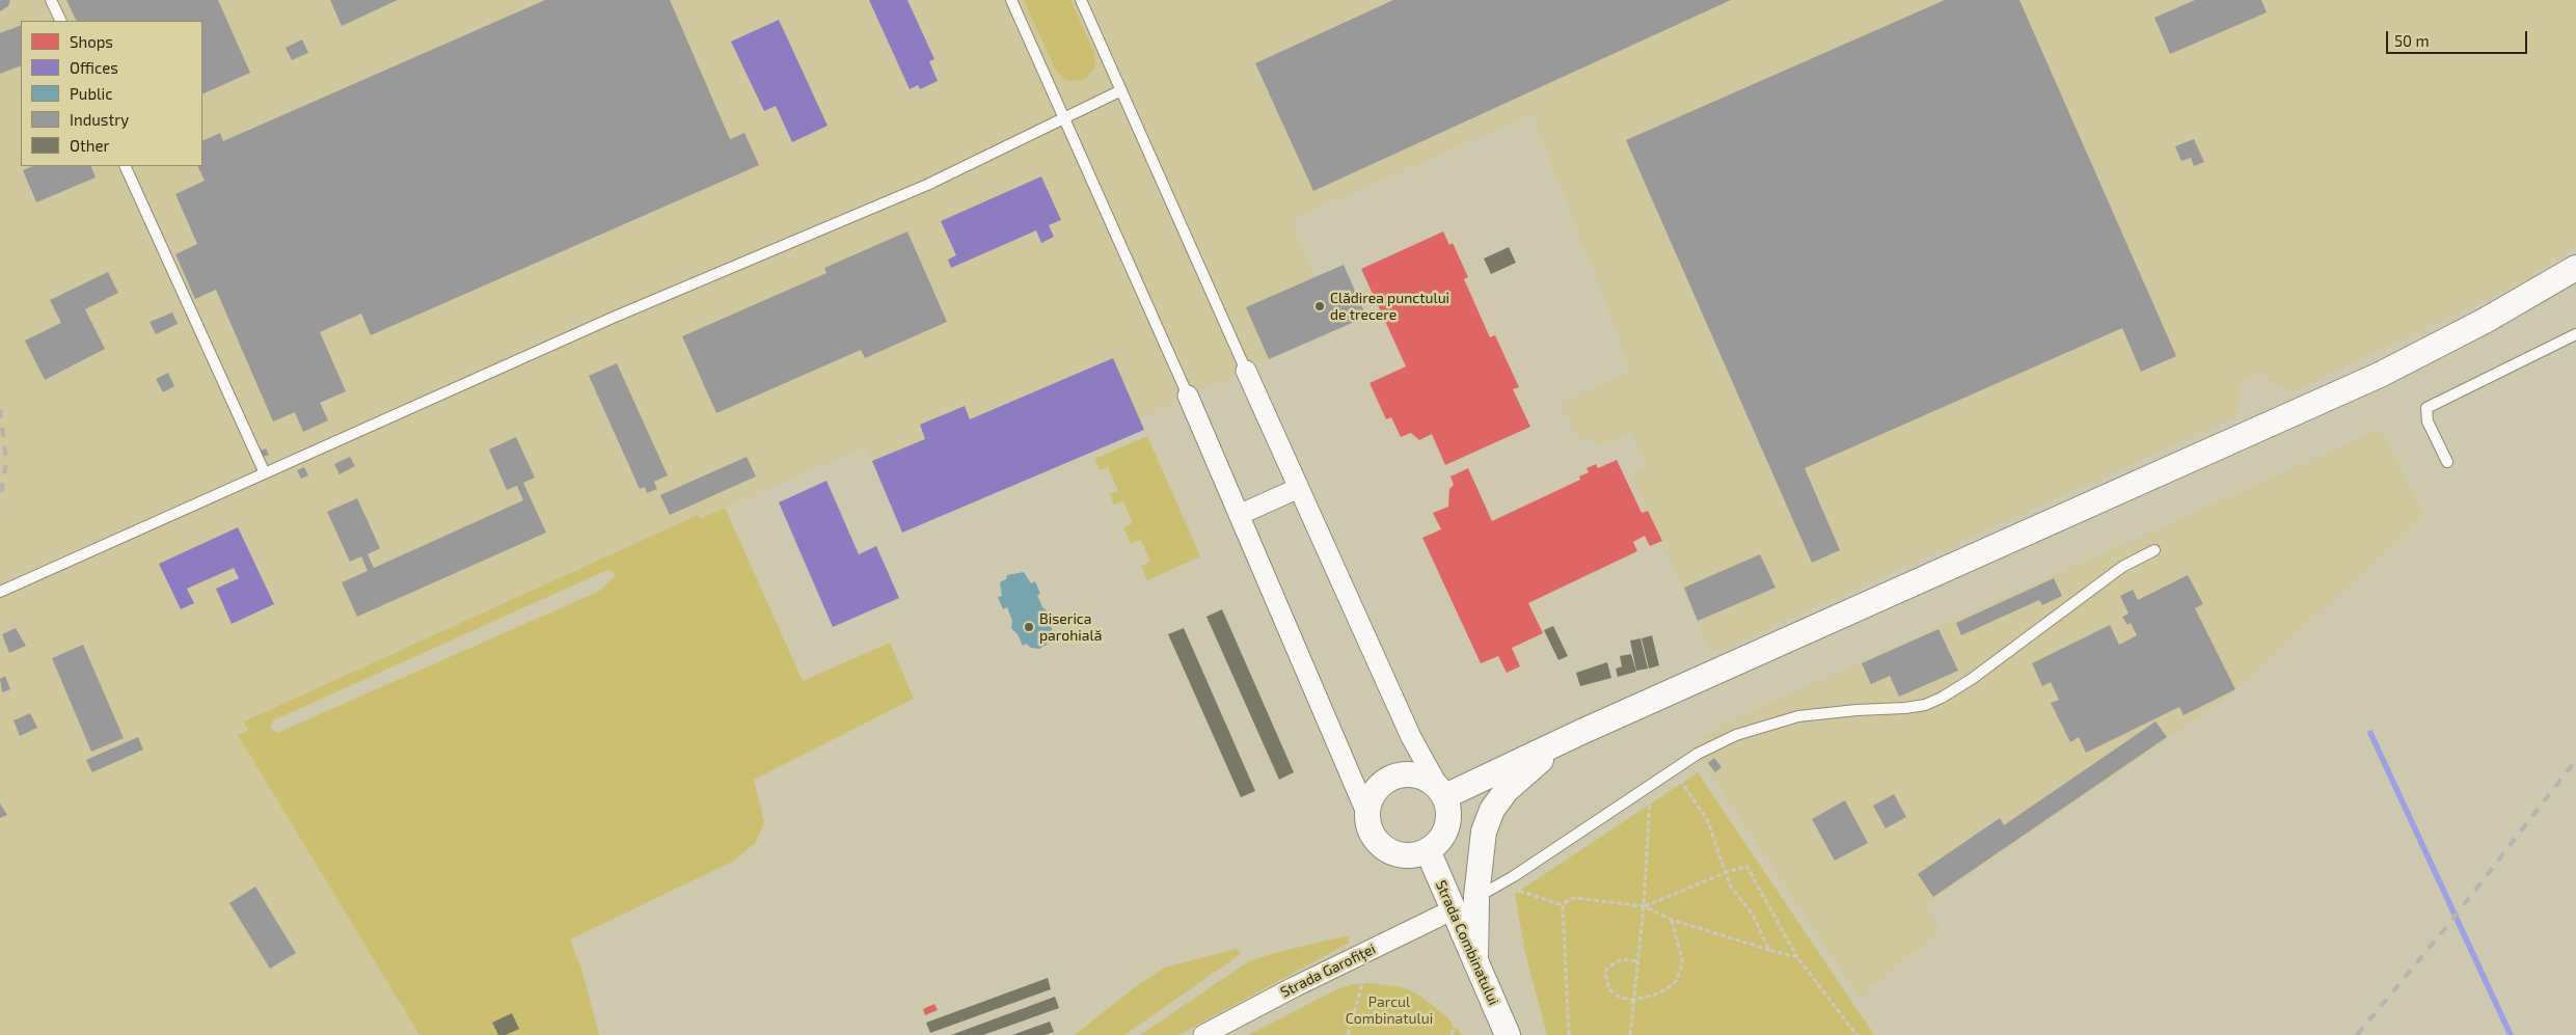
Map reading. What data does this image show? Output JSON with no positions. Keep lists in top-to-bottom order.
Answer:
{
  "streets": {
    "street": ["Strada Combinatului", "Strada Garofiței"]
  },
  "crossings": [
    ["Strada Combinatului", "Strada Garofiței"]
  ],
  "parks": ["Parcul Combinatului"],
  "places": ["Clădirea punctului de trecere", "Biserica parohială"],
  "legend": [
    "Shops",
    "Offices",
    "Public",
    "Industry",
    "Other"
  ],
  "scale_bar": "50 m"
}
